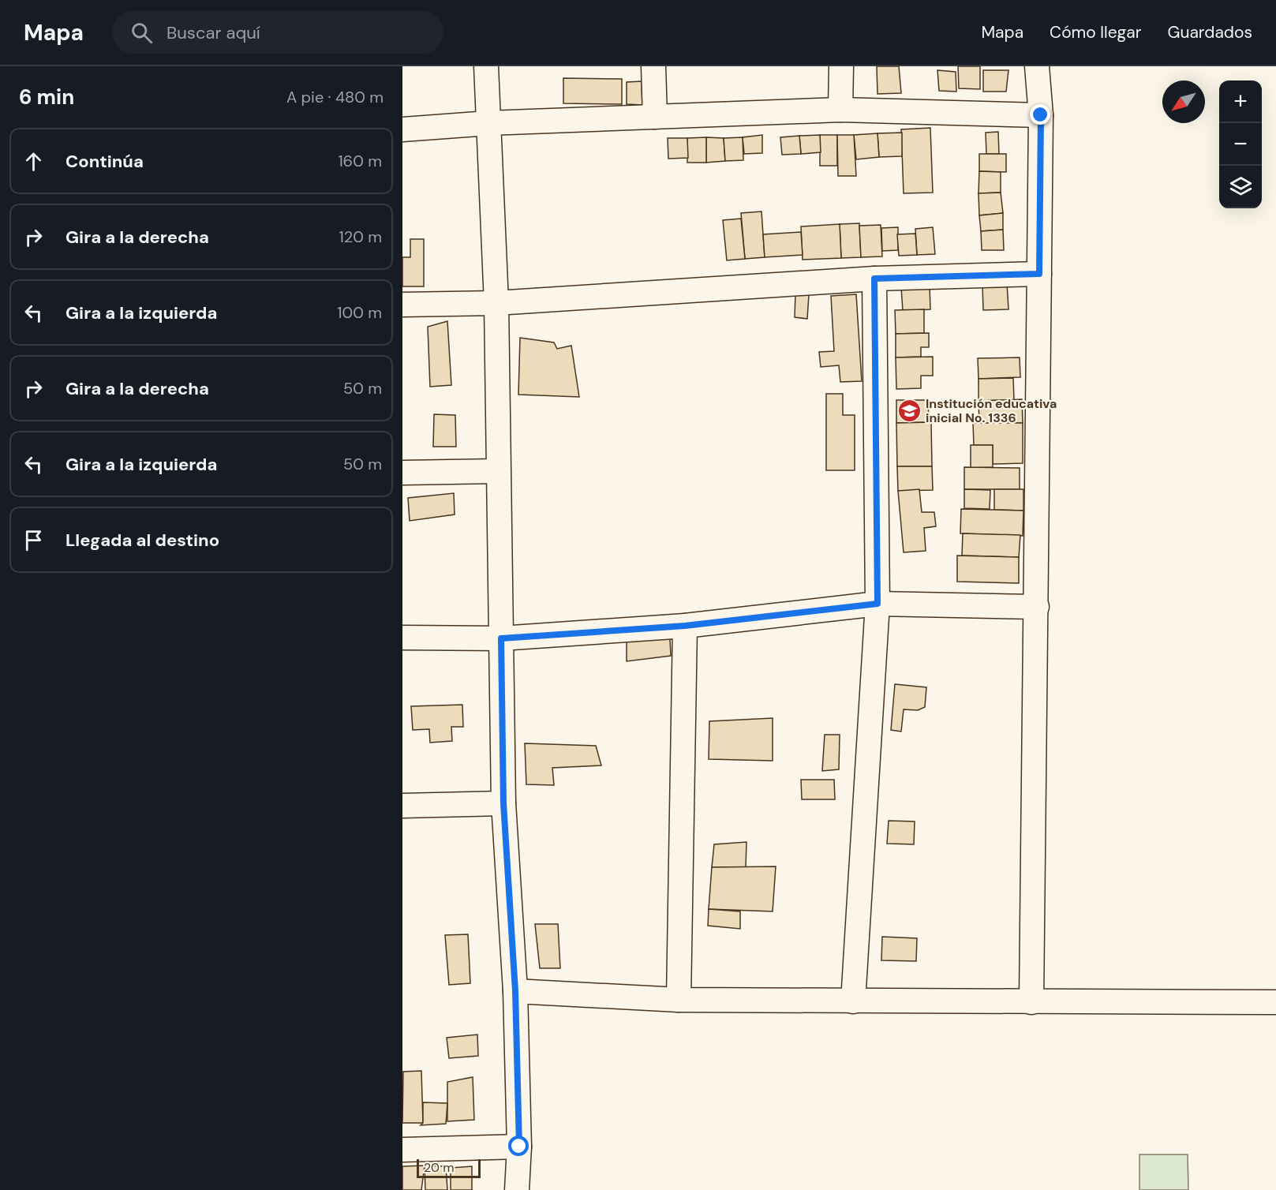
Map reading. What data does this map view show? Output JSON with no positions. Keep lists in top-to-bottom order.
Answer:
{
  "places": {
    "school or university": ["Institución educativa inicial No. 1336"]
  },
  "scale_bar": "20 m",
  "north": "bottom left",
  "page": {
    "header": "Mapa",
    "search": "Buscar aquí",
    "nav": ["Mapa", "Cómo llegar", "Guardados"],
    "heading": ["6 min", "A pie · 480 m"],
    "map_buttons": ["+", "−"],
    "list": [
      ["Continúa", "160 m"],
      ["Gira a la derecha", "120 m"],
      ["Gira a la izquierda", "100 m"],
      ["Gira a la derecha", "50 m"],
      ["Gira a la izquierda", "50 m"],
      "Llegada al destino"
    ],
    "scale": "20 m"
  }
}
